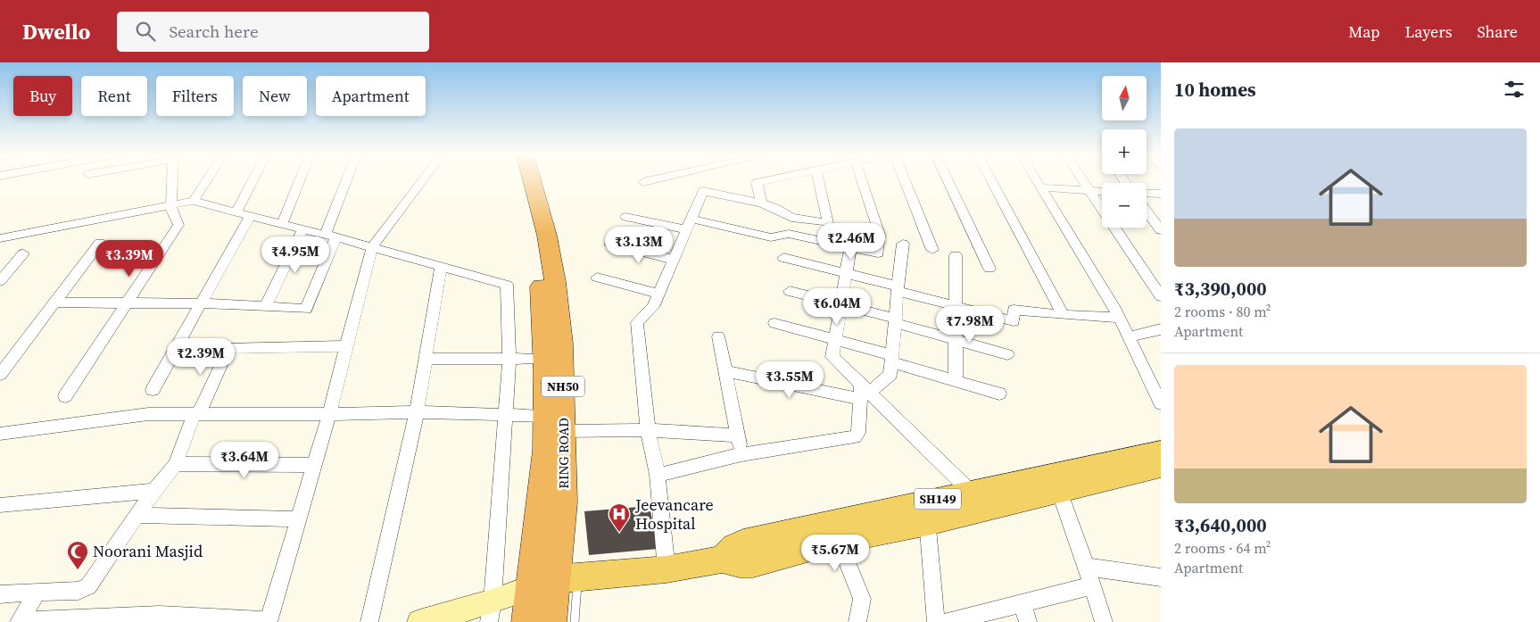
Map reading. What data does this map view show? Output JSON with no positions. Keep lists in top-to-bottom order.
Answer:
{
  "streets": {
    "highway": ["NH50", "RING ROAD"],
    "main road": ["SH149"]
  },
  "crossings": [
    ["RING ROAD", "SH149"]
  ],
  "places": {
    "hospital": ["Jeevancare Hospital"],
    "mosque": ["Noorani Masjid"]
  },
  "north": "top",
  "page": {
    "header": "Dwello",
    "search": "Search here",
    "nav": ["Map", "Layers", "Share"],
    "heading": "10 homes",
    "map_buttons": ["+", "−"],
    "chip": [
      "Buy",
      "Rent",
      "Filters",
      "New",
      "Apartment"
    ],
    "list": [
      {
        "name": "₹3,390,000",
        "note": "2 rooms · 80 m² · Apartment"
      },
      {
        "name": "₹3,640,000",
        "note": "2 rooms · 64 m² · Apartment"
      }
    ],
    "price": [
      "₹2.46M",
      "₹3.13M",
      "₹4.95M",
      "₹3.39M",
      "₹6.04M",
      "₹7.98M",
      "₹2.39M",
      "₹3.55M",
      "₹3.64M",
      "₹5.67M"
    ]
  }
}
